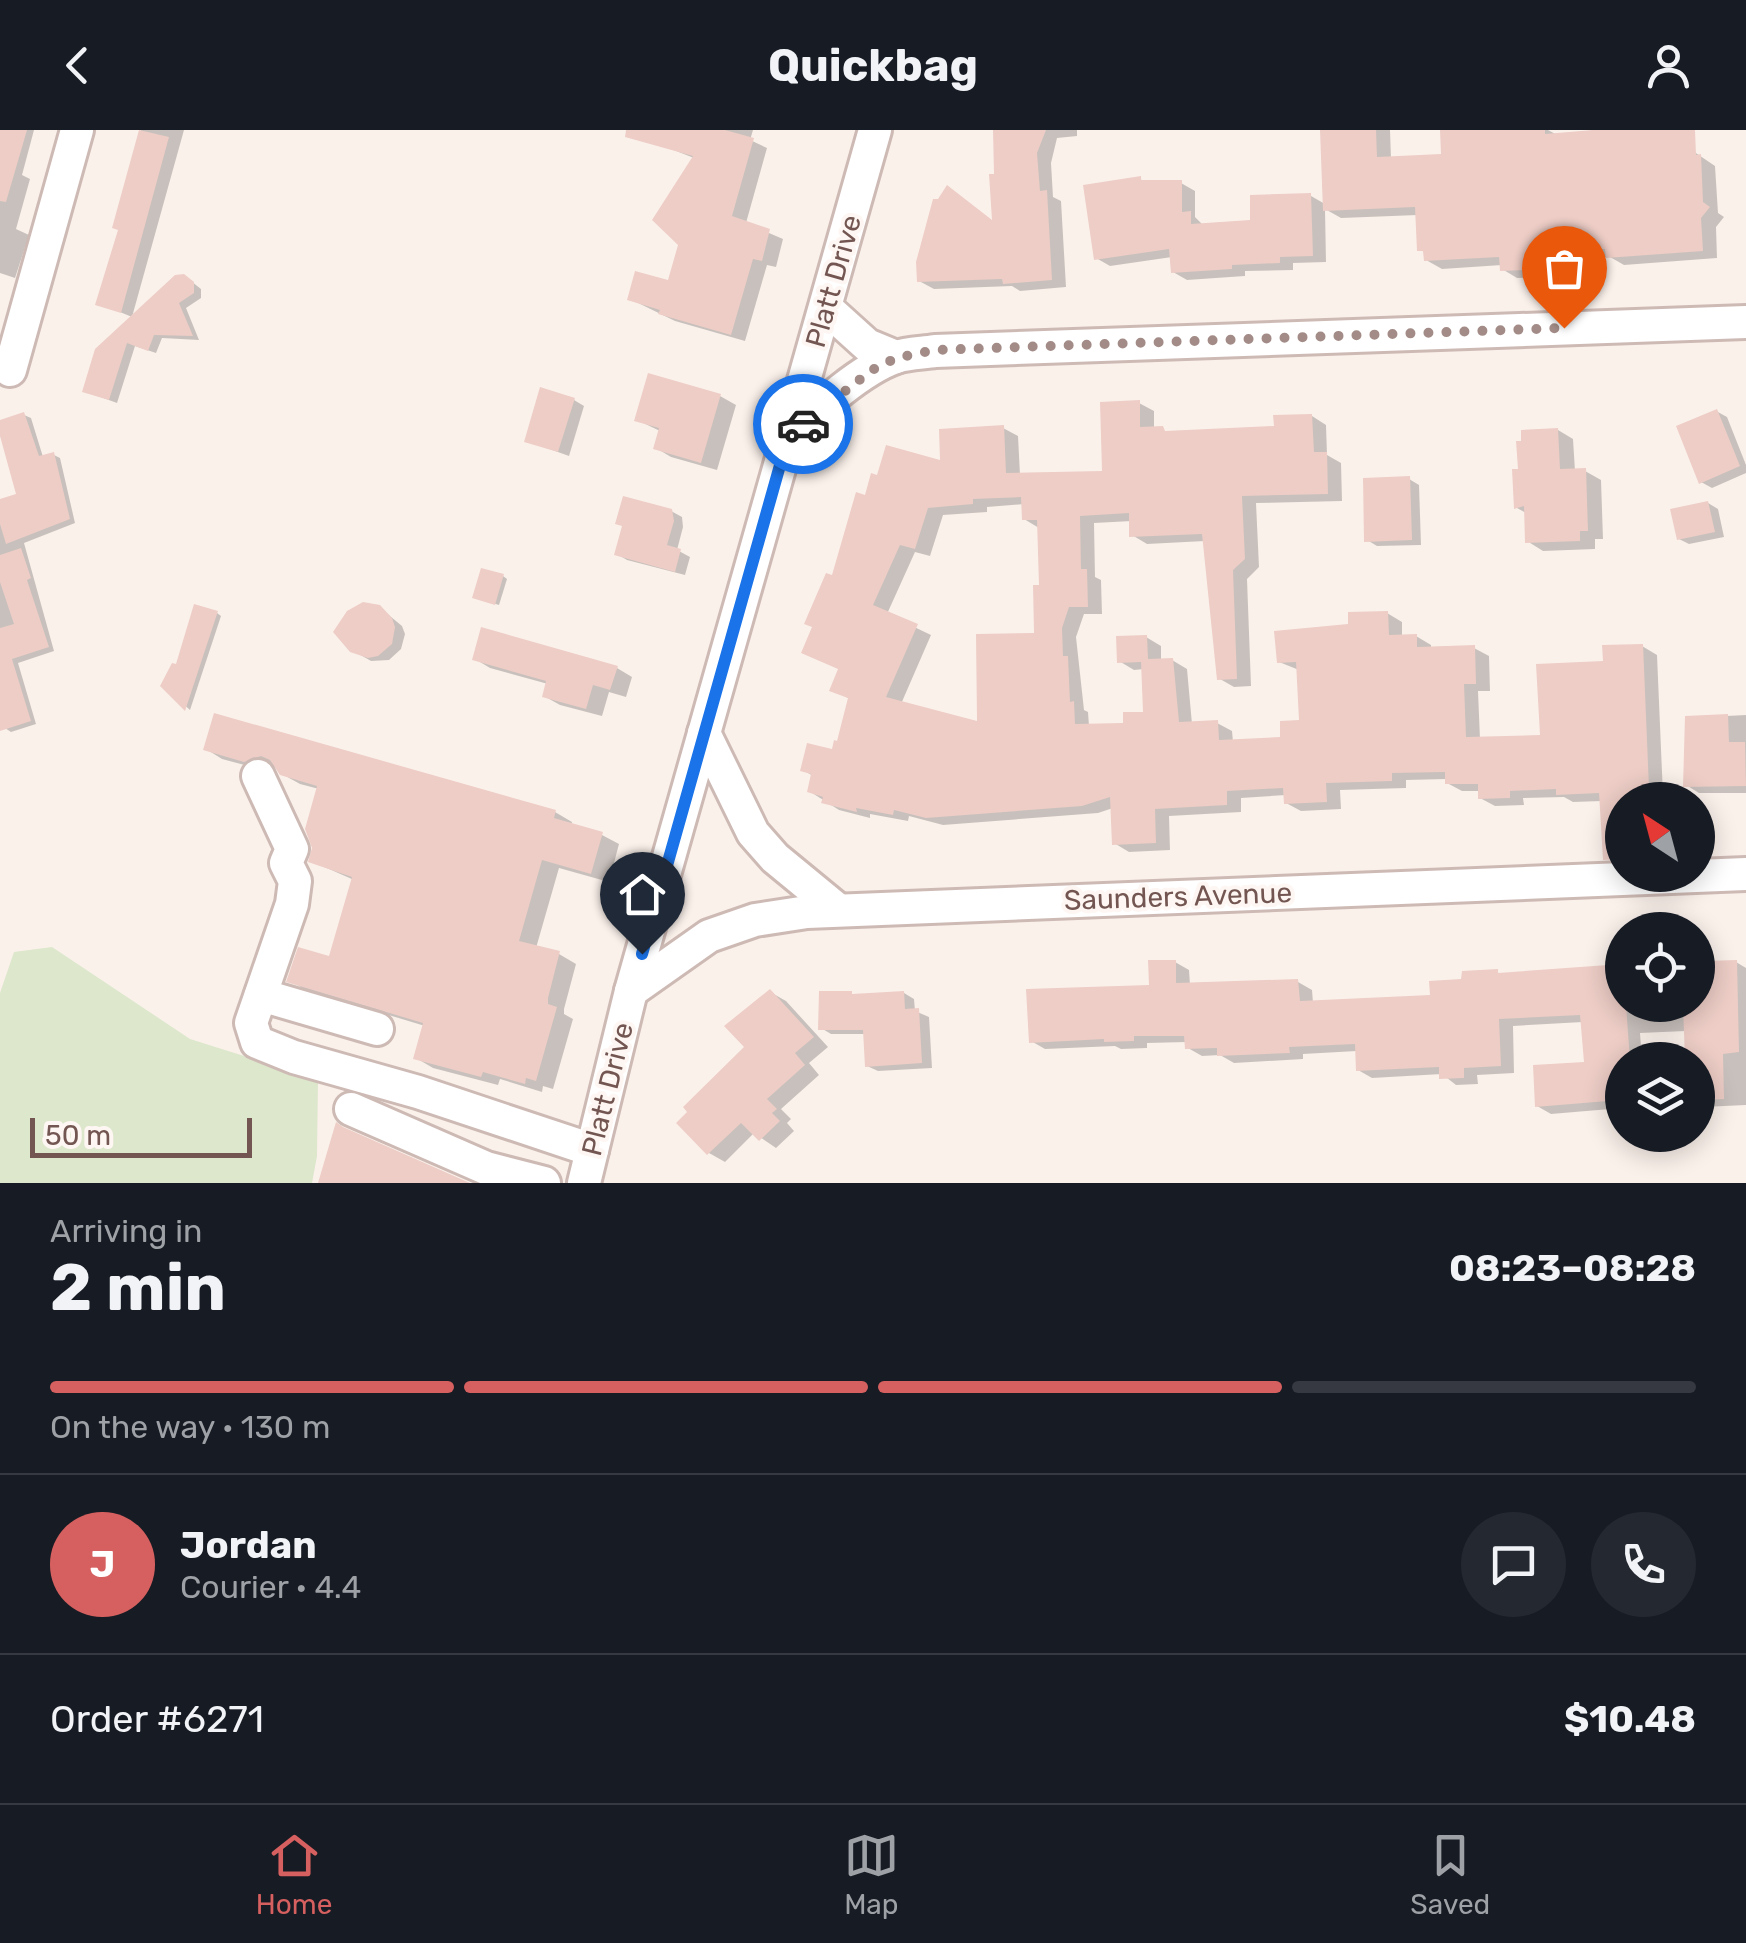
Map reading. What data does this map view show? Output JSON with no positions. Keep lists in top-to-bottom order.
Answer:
{
  "streets": {
    "street": ["Platt Drive", "Saunders Avenue"]
  },
  "crossings": [
    ["Platt Drive", "Saunders Avenue"]
  ],
  "scale_bar": "50 m",
  "north": "top left",
  "page": {
    "header": "Quickbag",
    "scale": "50 m",
    "heading": ["2 min", "Arriving in", "08:23–08:28"],
    "panel": [
      "Jordan",
      "Courier · 4.4",
      "Order #6271",
      "$10.48"
    ],
    "bar": "On the way · 130 m",
    "round": "J",
    "tabs": ["Home", "Map", "Saved"]
  }
}
